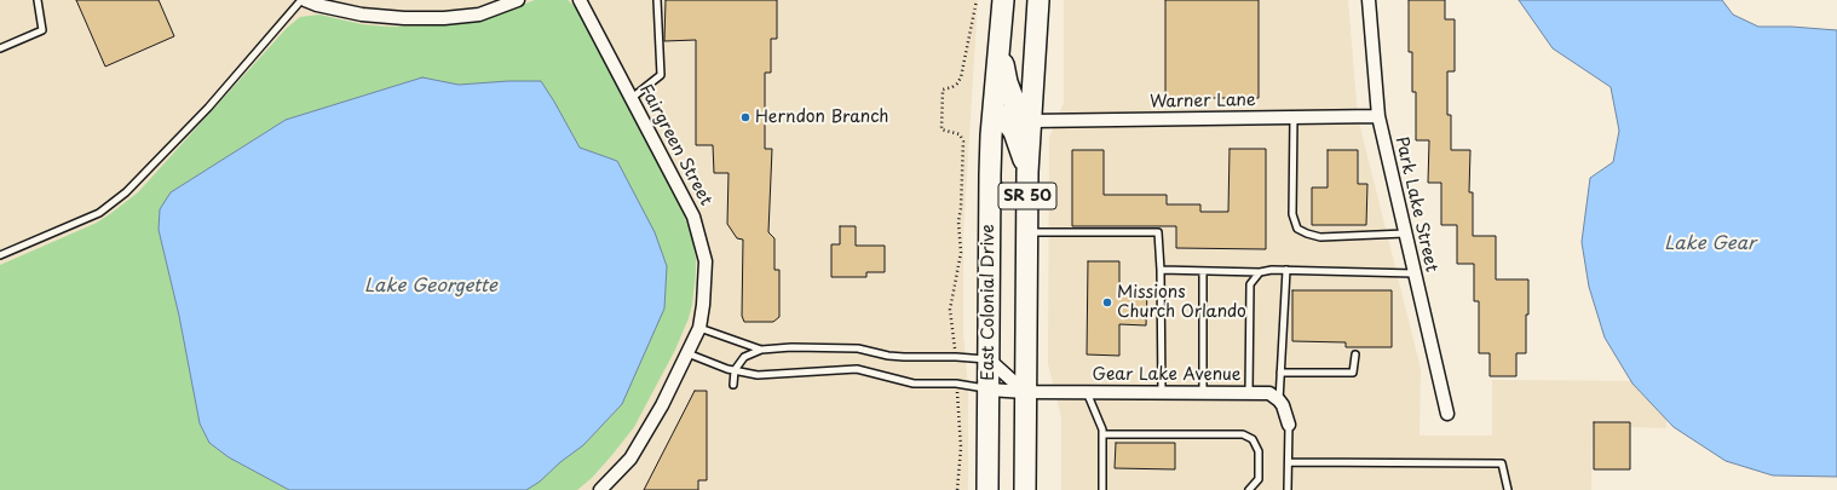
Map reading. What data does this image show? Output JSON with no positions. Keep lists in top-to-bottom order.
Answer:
{
  "streets": {
    "highway": ["SR 50", "East Colonial Drive"],
    "street": [
      "Warner Lane",
      "Fairgreen Street",
      "Park Lake Street",
      "Gear Lake Avenue"
    ]
  },
  "crossings": [
    ["Warner Lane", "SR 50"],
    ["Warner Lane", "Park Lake Street"],
    ["SR 50", "Gear Lake Avenue"],
    ["East Colonial Drive", "Gear Lake Avenue"]
  ],
  "water": ["Lake Gear", "Lake Georgette"],
  "places": ["Herndon Branch", "Missions Church Orlando"]
}
